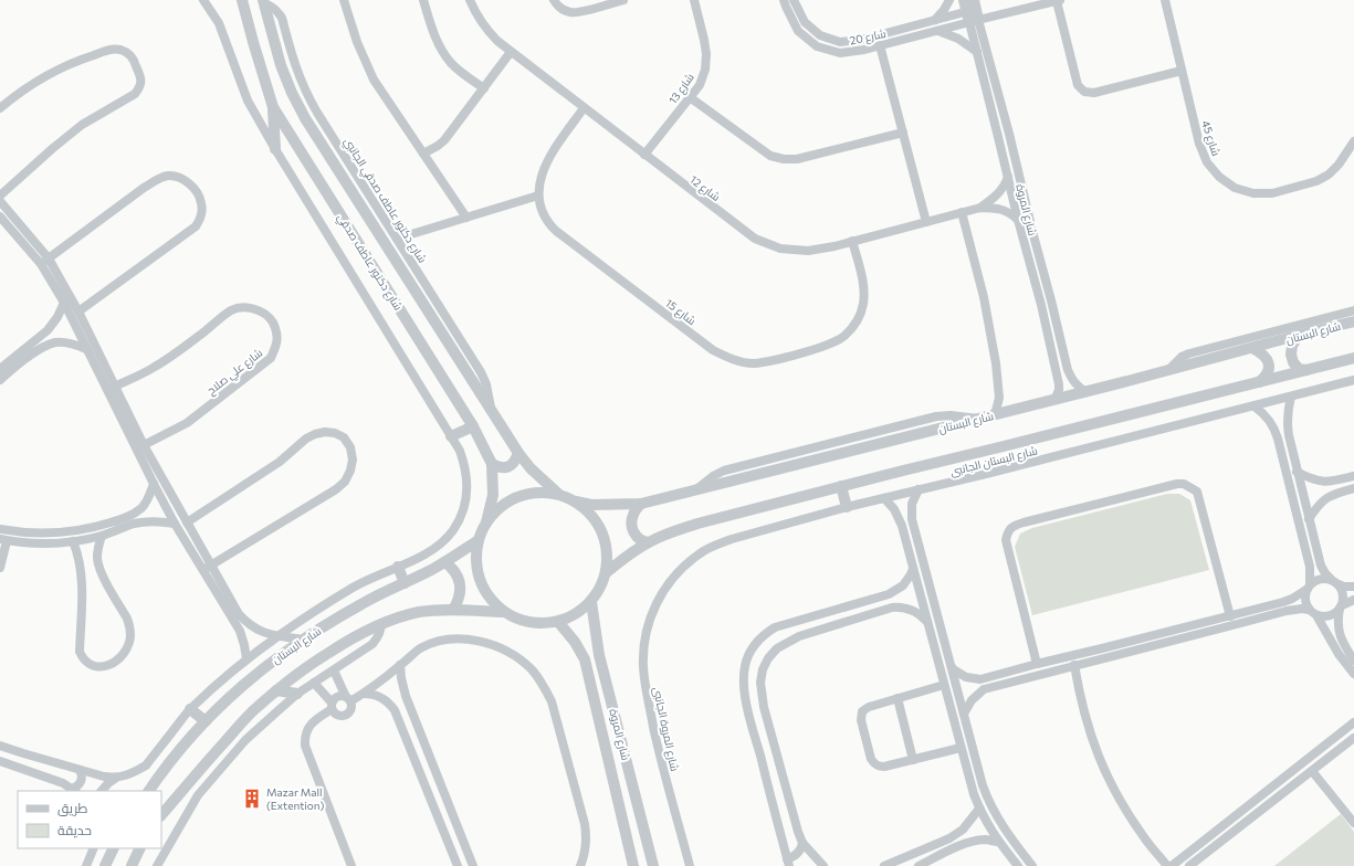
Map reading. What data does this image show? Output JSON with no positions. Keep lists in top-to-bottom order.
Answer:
{
  "streets": {
    "street": [
      "شارع 20",
      "شارع 13",
      "شارع 45",
      "شارع 12",
      "شارع دكتور عاطف صدقي الجانبي",
      "شارع المروة",
      "شارع دكتور عاطف صدقي",
      "شارع 15",
      "شارع البستان",
      "شارع علي صلاح",
      "شارع البستان الجانبى",
      "شارع المروة الجانبى"
    ]
  },
  "crossings": [
    ["شارع 20", "شارع المروة"],
    ["شارع 13", "شارع 12"],
    ["شارع 12", "شارع المروة"],
    ["شارع 12", "شارع 15"],
    ["شارع دكتور عاطف صدقي الجانبي", "شارع دكتور عاطف صدقي"],
    ["شارع المروة", "شارع دكتور عاطف صدقي"],
    ["شارع المروة", "شارع البستان"],
    ["شارع دكتور عاطف صدقي", "شارع البستان"],
    ["شارع البستان الجانبى", "شارع المروة الجانبى"]
  ],
  "places": {
    "building": ["Mazar Mall (Extention)"]
  },
  "legend": ["طريق", "حديقة"]
}
